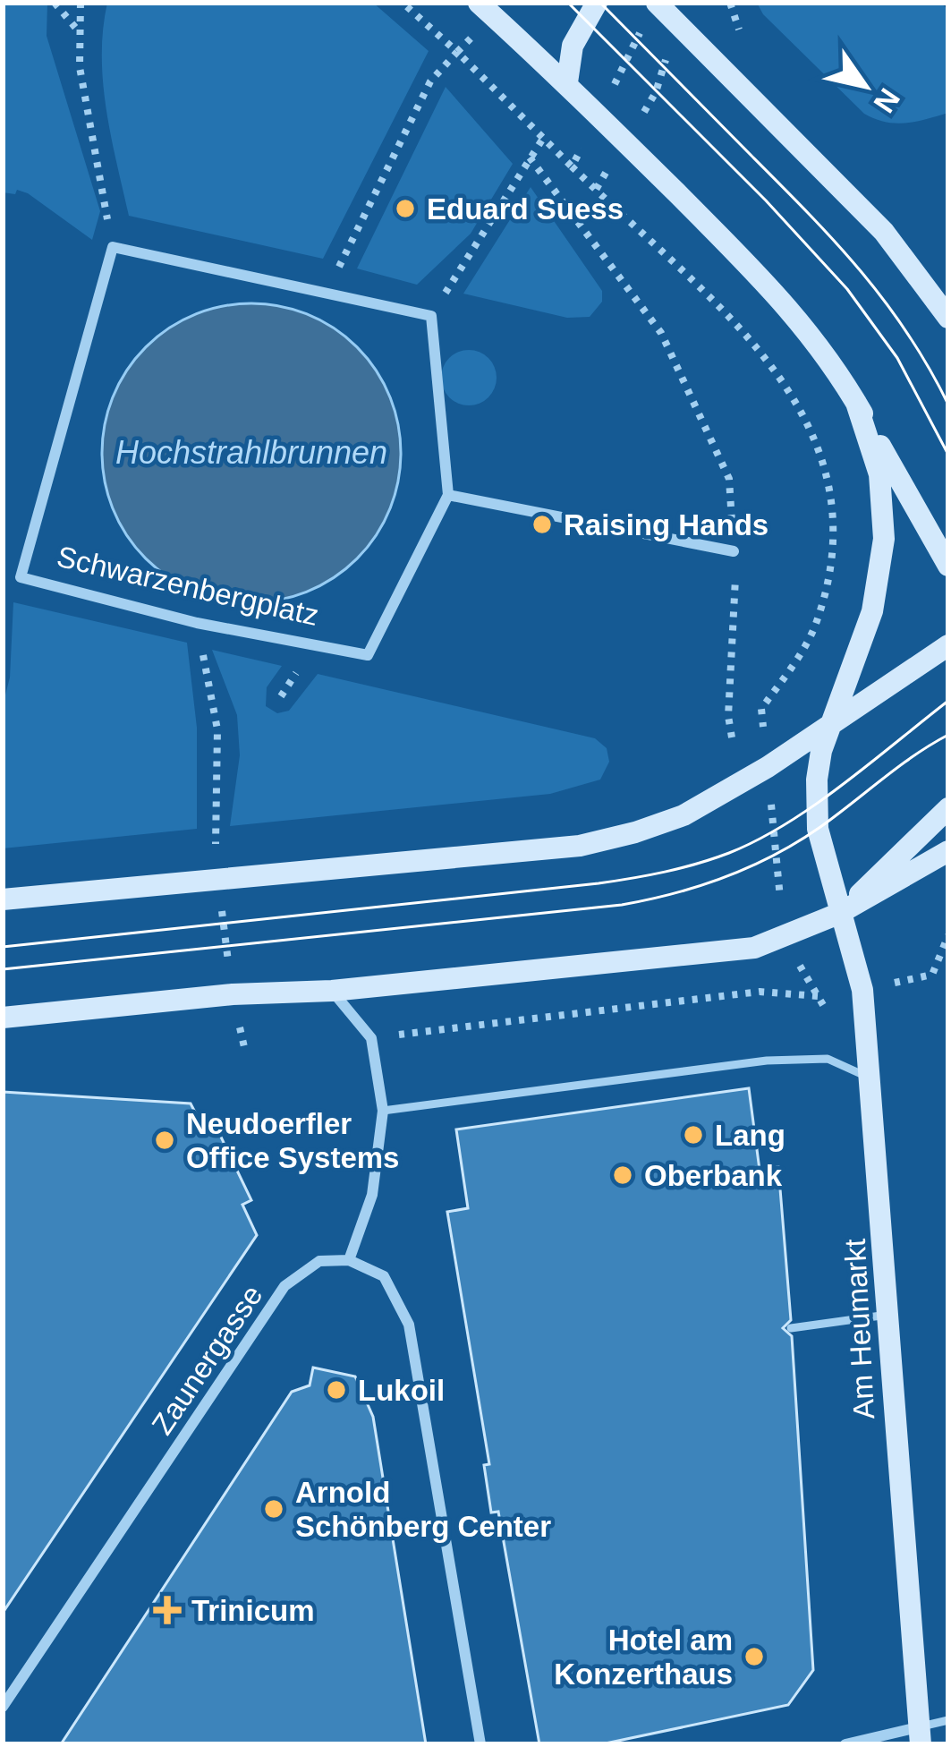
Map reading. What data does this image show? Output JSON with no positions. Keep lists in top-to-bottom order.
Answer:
{
  "streets": {
    "street": ["Schwarzenbergplatz", "Am Heumarkt", "Zaunergasse"]
  },
  "water": ["Hochstrahlbrunnen"],
  "places": {
    "other": [
      "Eduard Suess",
      "Raising Hands",
      "Lang",
      "Neudoerfler Office Systems",
      "Oberbank",
      "Lukoil",
      "Arnold Schönberg Center",
      "Hotel am Konzerthaus"
    ],
    "health": ["Trinicum"]
  },
  "north": "bottom right"
}
